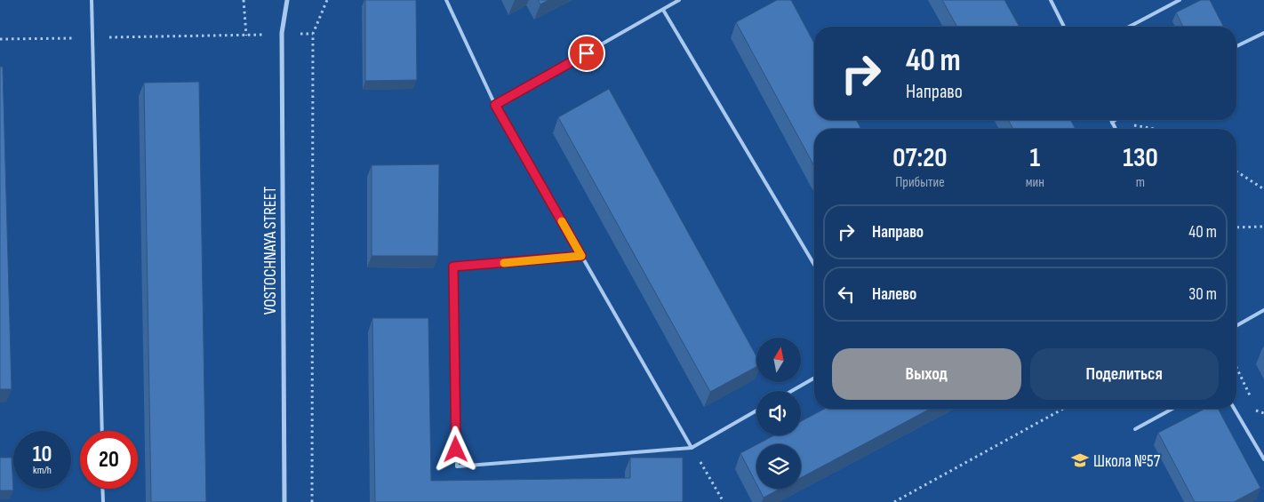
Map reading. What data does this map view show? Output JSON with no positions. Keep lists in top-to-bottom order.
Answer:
{
  "streets": {
    "street": ["VOSTOCHNAYA STREET"]
  },
  "places": {
    "school or university": ["Школа №57"]
  },
  "north": "top",
  "page": {
    "turn": ["40 m", "Направо"],
    "eta": [
      "07:20",
      "Прибытие",
      "1",
      "мин",
      "130",
      "m"
    ],
    "list": [
      {
        "name": "Направо",
        "value": "40 m"
      },
      {
        "name": "Налево",
        "value": "30 m"
      }
    ],
    "buttons": ["Выход", "Поделиться"],
    "speed": "10 km/h",
    "limit": "20"
  }
}
